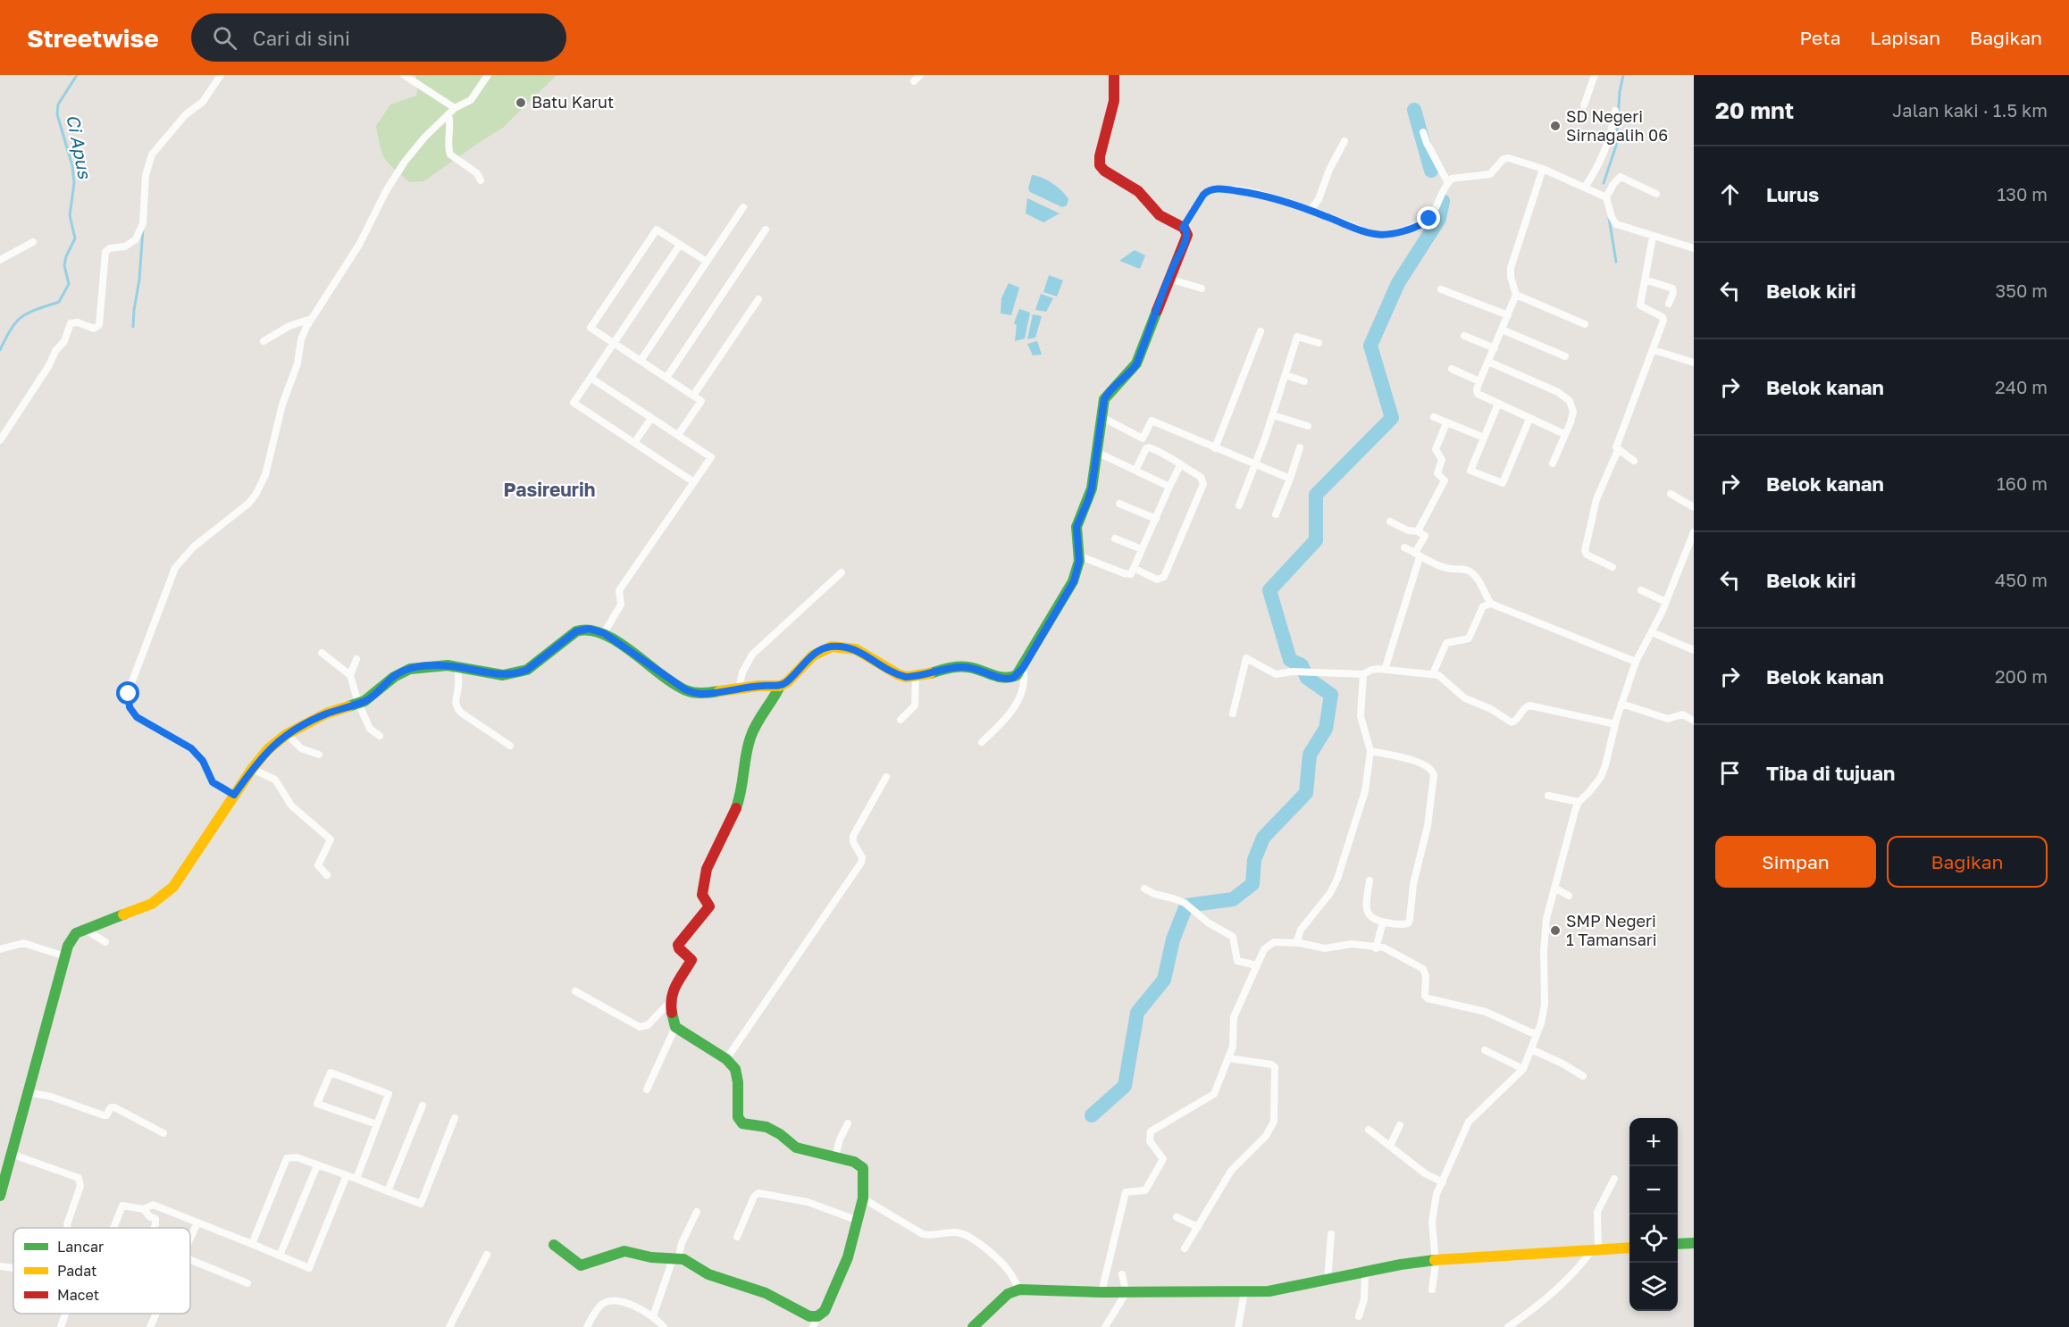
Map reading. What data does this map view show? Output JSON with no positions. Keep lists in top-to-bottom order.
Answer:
{
  "districts": ["Pasireurih"],
  "water": ["Ci Apus"],
  "places": ["Batu Karut", "SD Negeri Sirnagalih 06", "SMP Negeri 1 Tamansari"],
  "legend": ["Lancar", "Padat", "Macet"],
  "page": {
    "header": "Streetwise",
    "search": "Cari di sini",
    "nav": ["Peta", "Lapisan", "Bagikan"],
    "heading": ["20 mnt", "Jalan kaki · 1.5 km"],
    "list": [
      ["Lurus", "130 m"],
      ["Belok kiri", "350 m"],
      ["Belok kanan", "240 m"],
      ["Belok kanan", "160 m"],
      ["Belok kiri", "450 m"],
      ["Belok kanan", "200 m"],
      "Tiba di tujuan"
    ],
    "buttons": ["Simpan", "Bagikan"],
    "map_buttons": ["+", "−"]
  }
}
